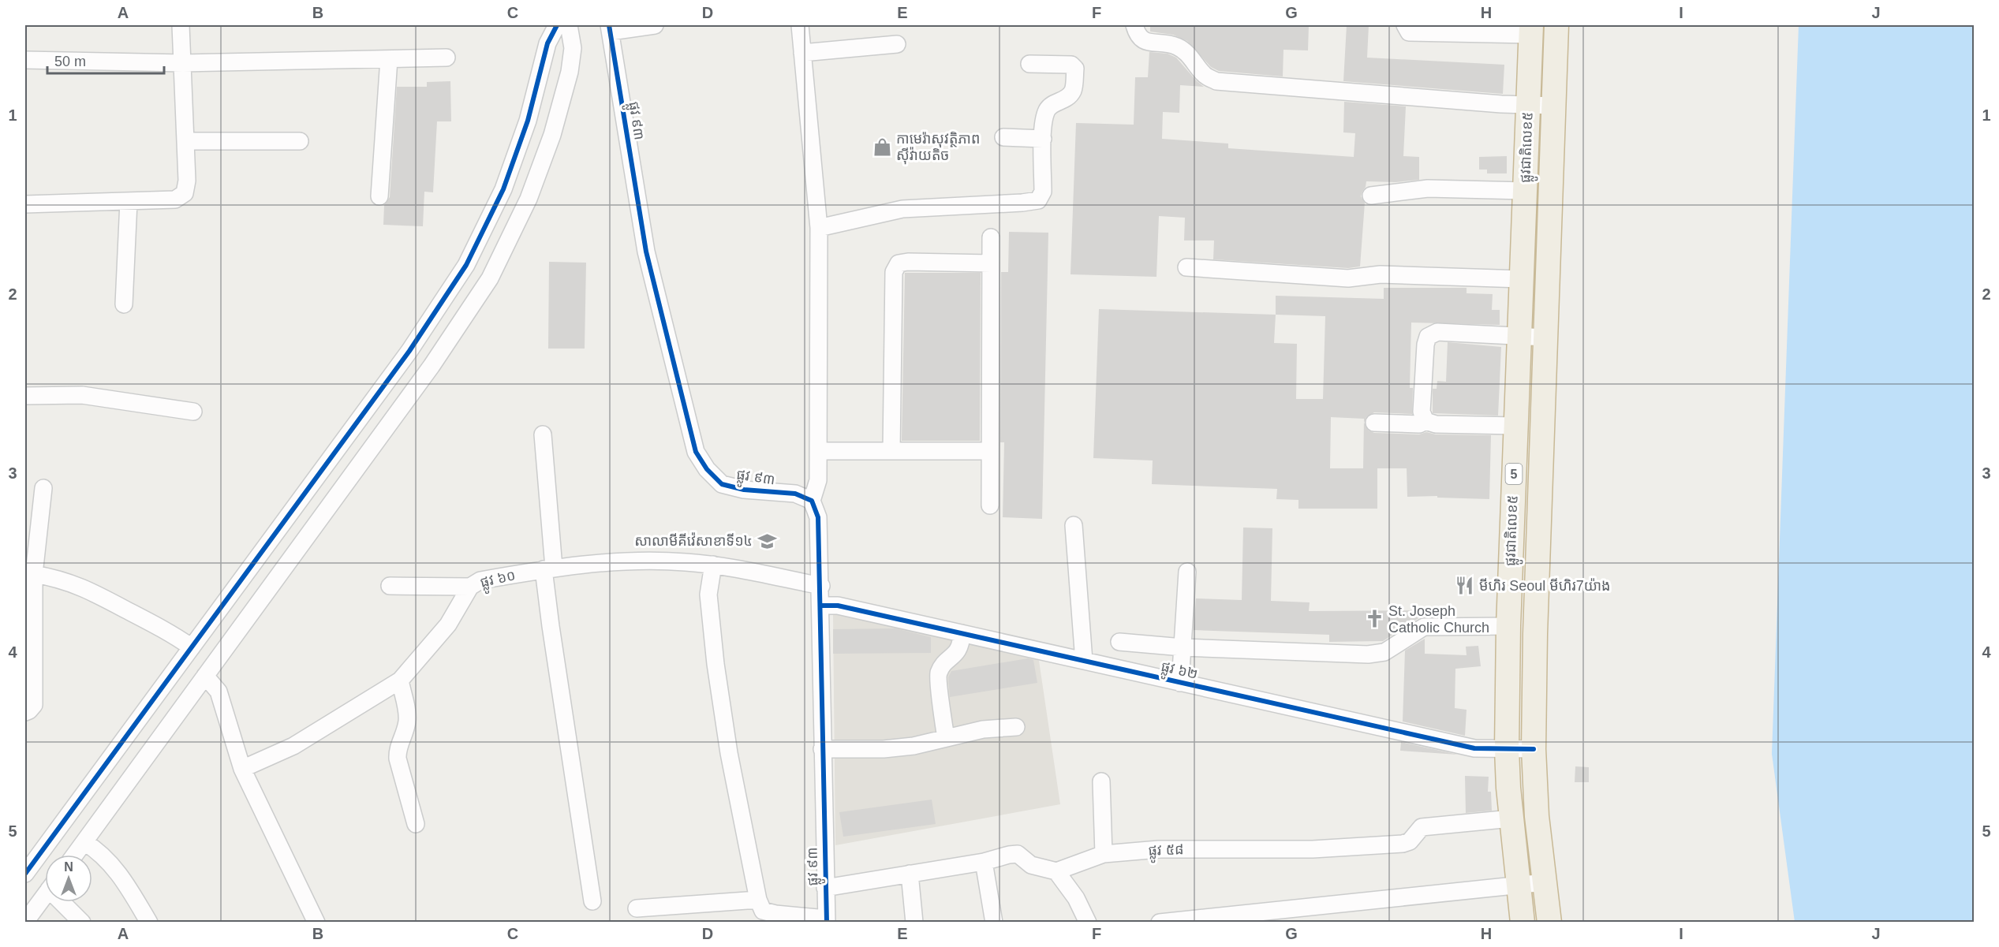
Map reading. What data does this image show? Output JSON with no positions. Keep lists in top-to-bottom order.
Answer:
{
  "streets": {
    "highway": ["ផ្លូវជាតិលេខ៥", "5"],
    "street": [
      "ផ្លូវ ៩៣",
      "ផ្លូវ ៦០",
      "ផ្លូវ ៦២",
      "ផ្លូវ ៥៨"
    ]
  },
  "crossings": [
    ["ផ្លូវ ៩៣", "ផ្លូវ ៦០"],
    ["ផ្លូវ ៩៣", "ផ្លូវ ៦២"],
    ["ផ្លូវជាតិលេខ៥", "ផ្លូវ ៦២"],
    ["ផ្លូវជាតិលេខ៥", "ផ្លូវ ៥៨"]
  ],
  "places": {
    "shop": ["កាមេរ៉ាសុវត្ថិភាព ស៊ីវ៉ាយតិច"],
    "school or university": ["សាលាមីគីវ៉េសាខាទី១៤"],
    "restaurant": ["មីហិរ Seoul មីហិរ7យ៉ាង"],
    "church": ["St. Joseph Catholic Church"]
  },
  "scale_bar": "50 m",
  "north": "top",
  "grid": {
    "columns": [
      "A",
      "B",
      "C",
      "D",
      "E",
      "F",
      "G",
      "H",
      "I",
      "J"
    ],
    "rows": [
      "1",
      "2",
      "3",
      "4",
      "5"
    ]
  }
}
